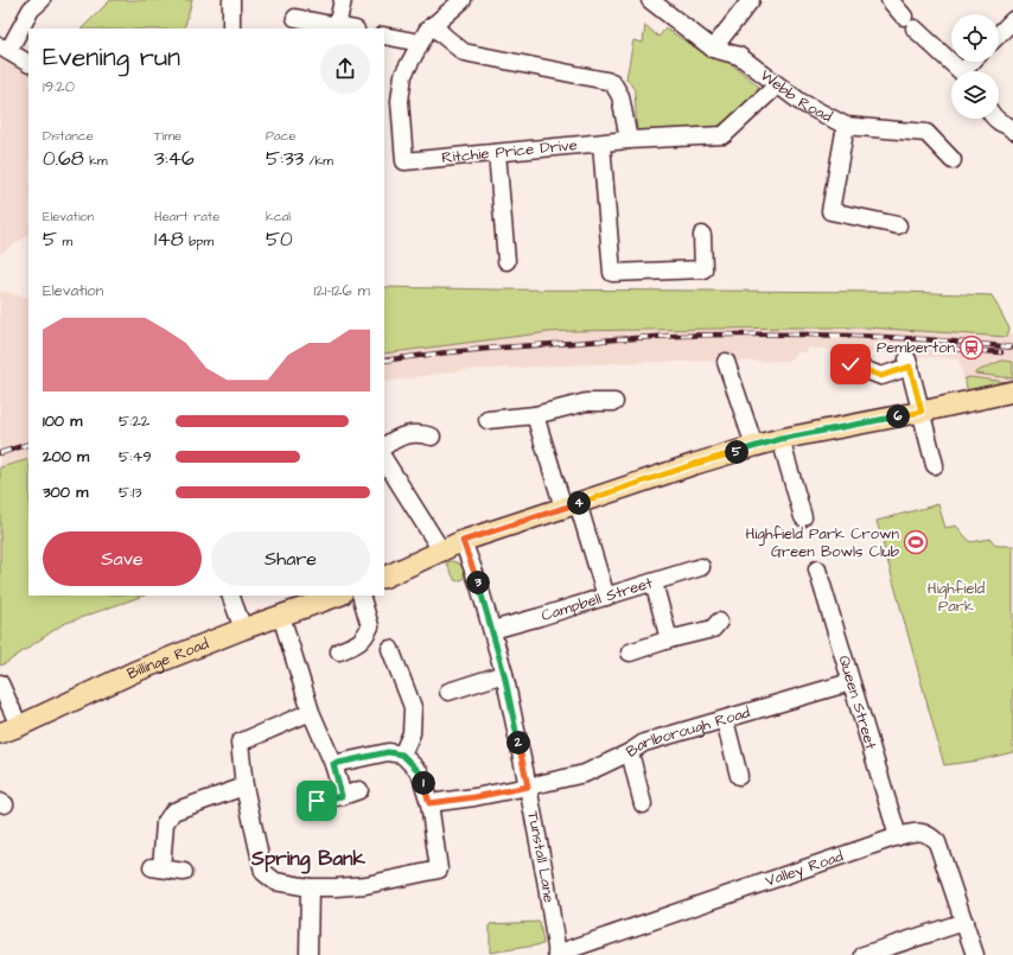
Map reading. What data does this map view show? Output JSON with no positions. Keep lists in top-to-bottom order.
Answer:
{
  "streets": {
    "main road": ["Billinge Road"],
    "street": [
      "Webb Road",
      "Ritchie Price Drive",
      "Campbell Street",
      "Queen Street",
      "Barlborough Road",
      "Tunstall Lane",
      "Valley Road"
    ]
  },
  "crossings": [
    ["Webb Road", "Ritchie Price Drive"],
    ["Campbell Street", "Tunstall Lane"],
    ["Queen Street", "Barlborough Road"],
    ["Queen Street", "Valley Road"],
    ["Barlborough Road", "Tunstall Lane"],
    ["Tunstall Lane", "Valley Road"]
  ],
  "districts": ["Spring Bank"],
  "parks": ["Highfield Park"],
  "places": {
    "station": ["Pemberton"],
    "sports": ["Highfield Park Crown Green Bowls Club"]
  },
  "page": {
    "heading": ["Evening run", "19:20"],
    "stats": [
      ["Distance", "0.68 km"],
      ["Time", "3:46"],
      ["Pace", "5:33 /km"],
      ["Elevation", "5 m"],
      ["Heart rate", "148 bpm"],
      ["kcal", "50"]
    ],
    "chart": ["Elevation", "121–126 m"],
    "list": [
      {
        "name": "100 m",
        "note": "5:22"
      },
      {
        "name": "200 m",
        "note": "5:49"
      },
      {
        "name": "300 m",
        "note": "5:13"
      }
    ],
    "pins": [
      "6",
      "5",
      "4",
      "3",
      "2",
      "1"
    ],
    "buttons": ["Save", "Share"]
  }
}
